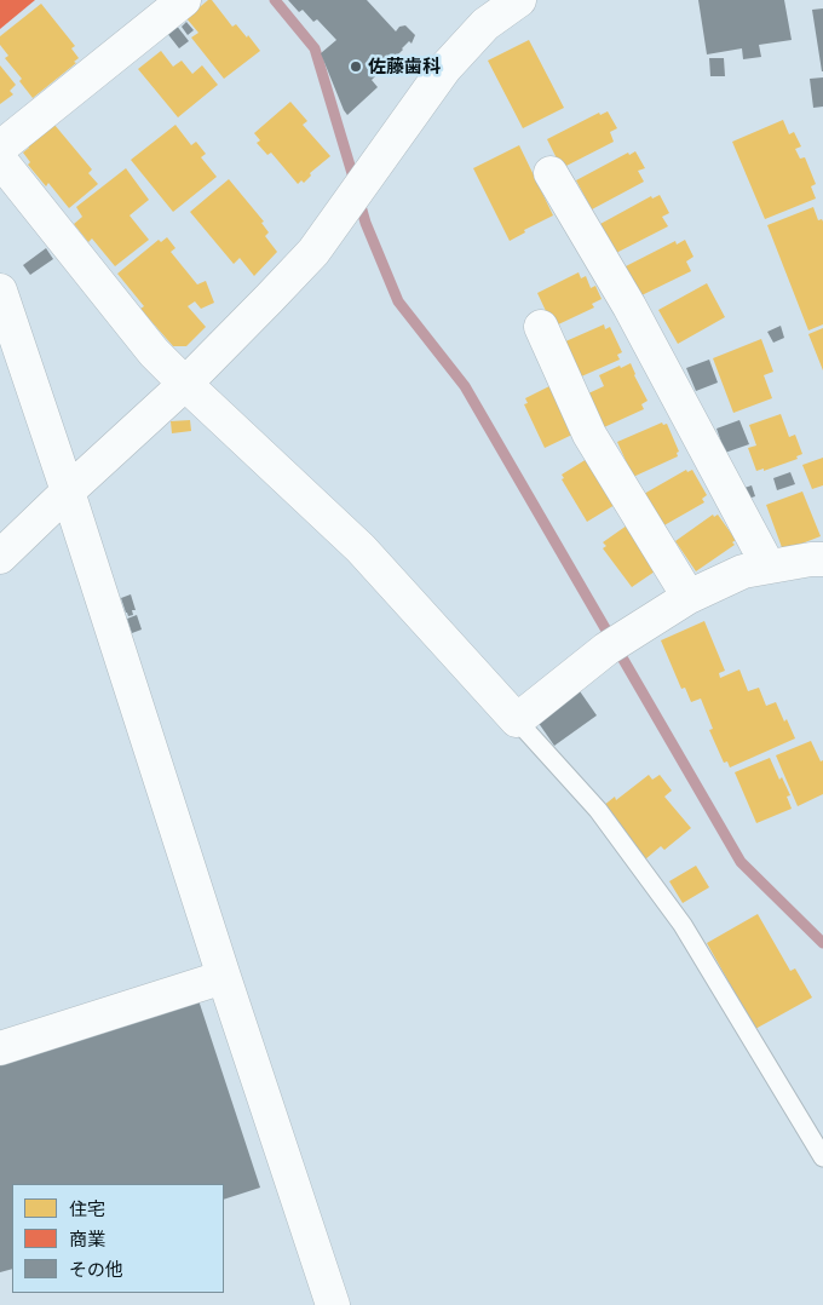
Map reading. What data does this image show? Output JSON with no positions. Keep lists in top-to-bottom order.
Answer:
{
  "places": ["佐藤歯科"],
  "legend": ["住宅", "商業", "その他"]
}
